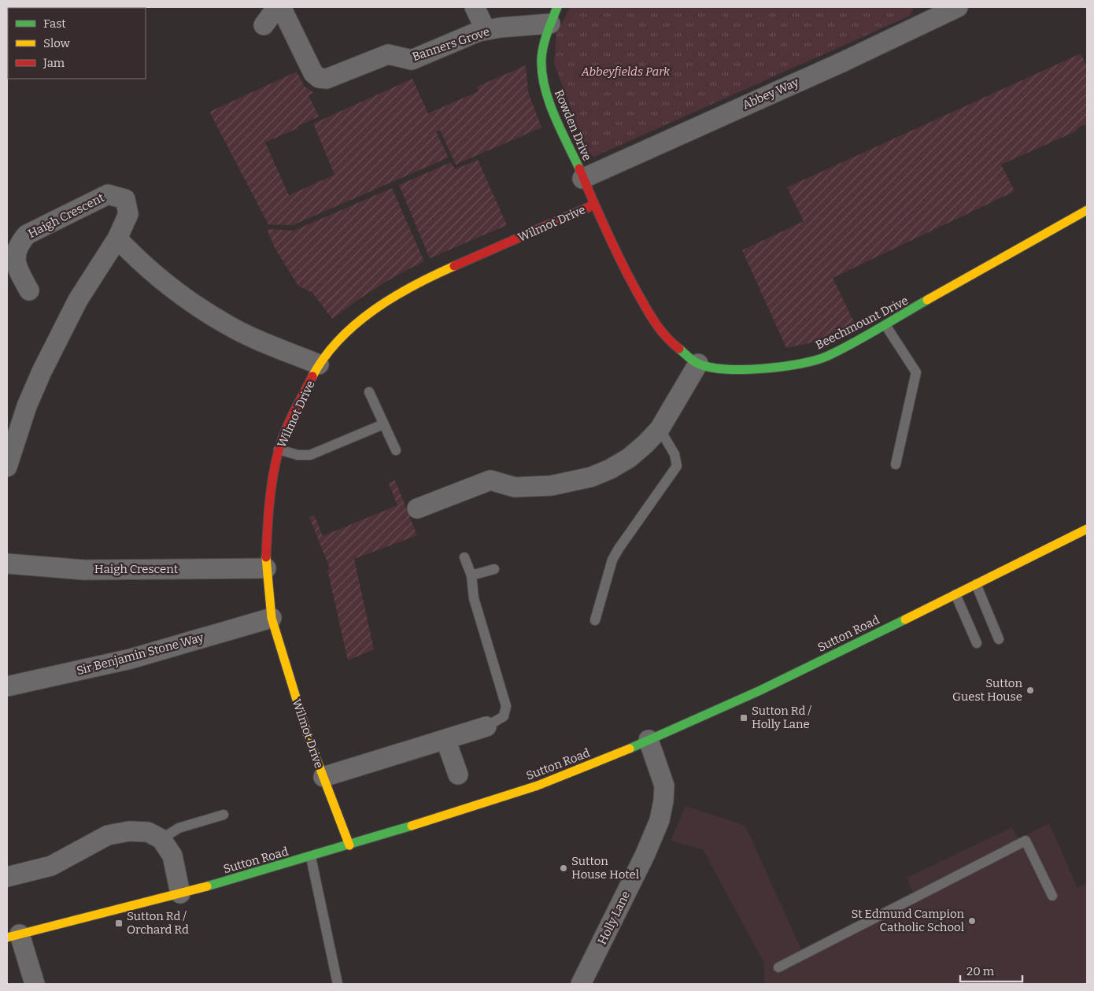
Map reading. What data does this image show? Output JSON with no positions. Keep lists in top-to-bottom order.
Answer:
{
  "streets": {
    "street": [
      "Banners Grove",
      "Abbey Way",
      "Rowden Drive",
      "Haigh Crescent",
      "Wilmot Drive",
      "Beechmount Drive",
      "Sutton Road",
      "Sir Benjamin Stone Way",
      "Holly Lane"
    ]
  },
  "crossings": [
    ["Banners Grove", "Rowden Drive"],
    ["Abbey Way", "Rowden Drive"],
    ["Rowden Drive", "Wilmot Drive"],
    ["Rowden Drive", "Beechmount Drive"],
    ["Haigh Crescent", "Wilmot Drive"],
    ["Wilmot Drive", "Beechmount Drive"],
    ["Wilmot Drive", "Sutton Road"],
    ["Wilmot Drive", "Sir Benjamin Stone Way"],
    ["Sutton Road", "Holly Lane"]
  ],
  "parks": ["Abbeyfields Park"],
  "places": {
    "other": ["Sutton Guest House", "Sutton House Hotel", "St Edmund Campion Catholic School"],
    "transit": ["Sutton Rd / Holly Lane", "Sutton Rd / Orchard Rd"]
  },
  "legend": ["Fast", "Slow", "Jam"],
  "scale_bar": "20 m"
}
